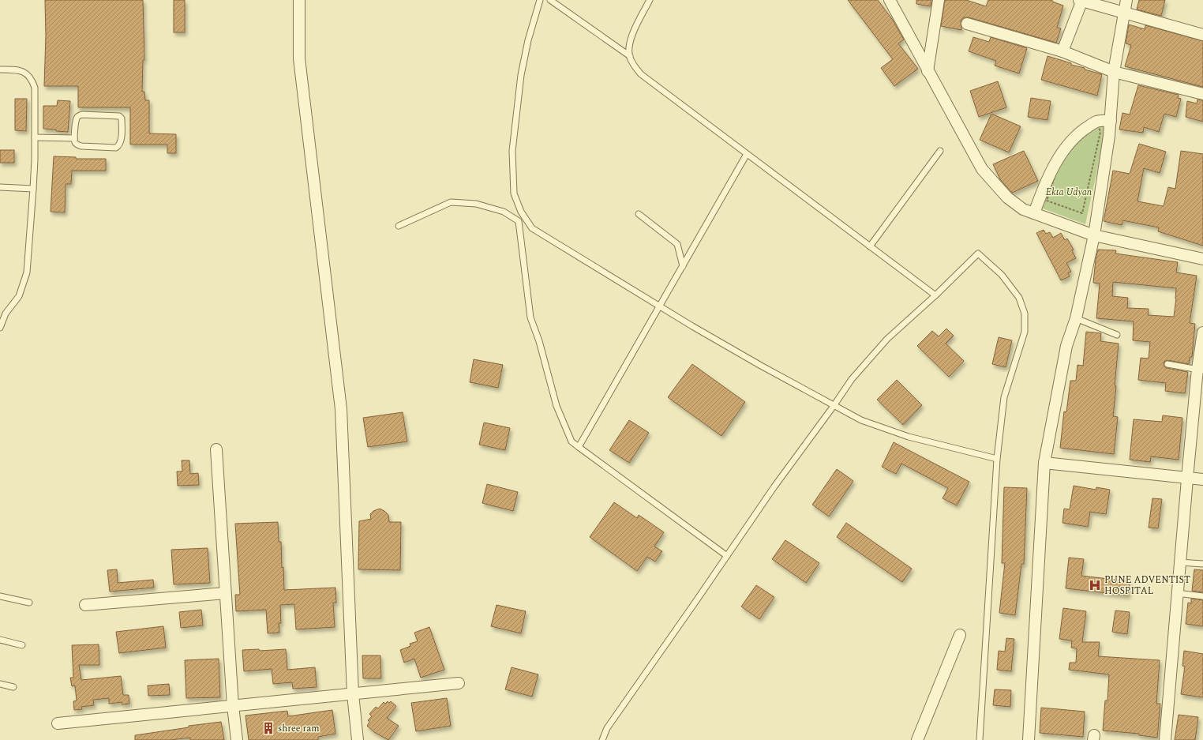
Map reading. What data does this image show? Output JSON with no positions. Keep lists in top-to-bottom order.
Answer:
{
  "parks": ["Ekta Udyan"],
  "places": {
    "hospital": ["PUNE ADVENTIST HOSPITAL"],
    "building": ["shree ram"]
  }
}
